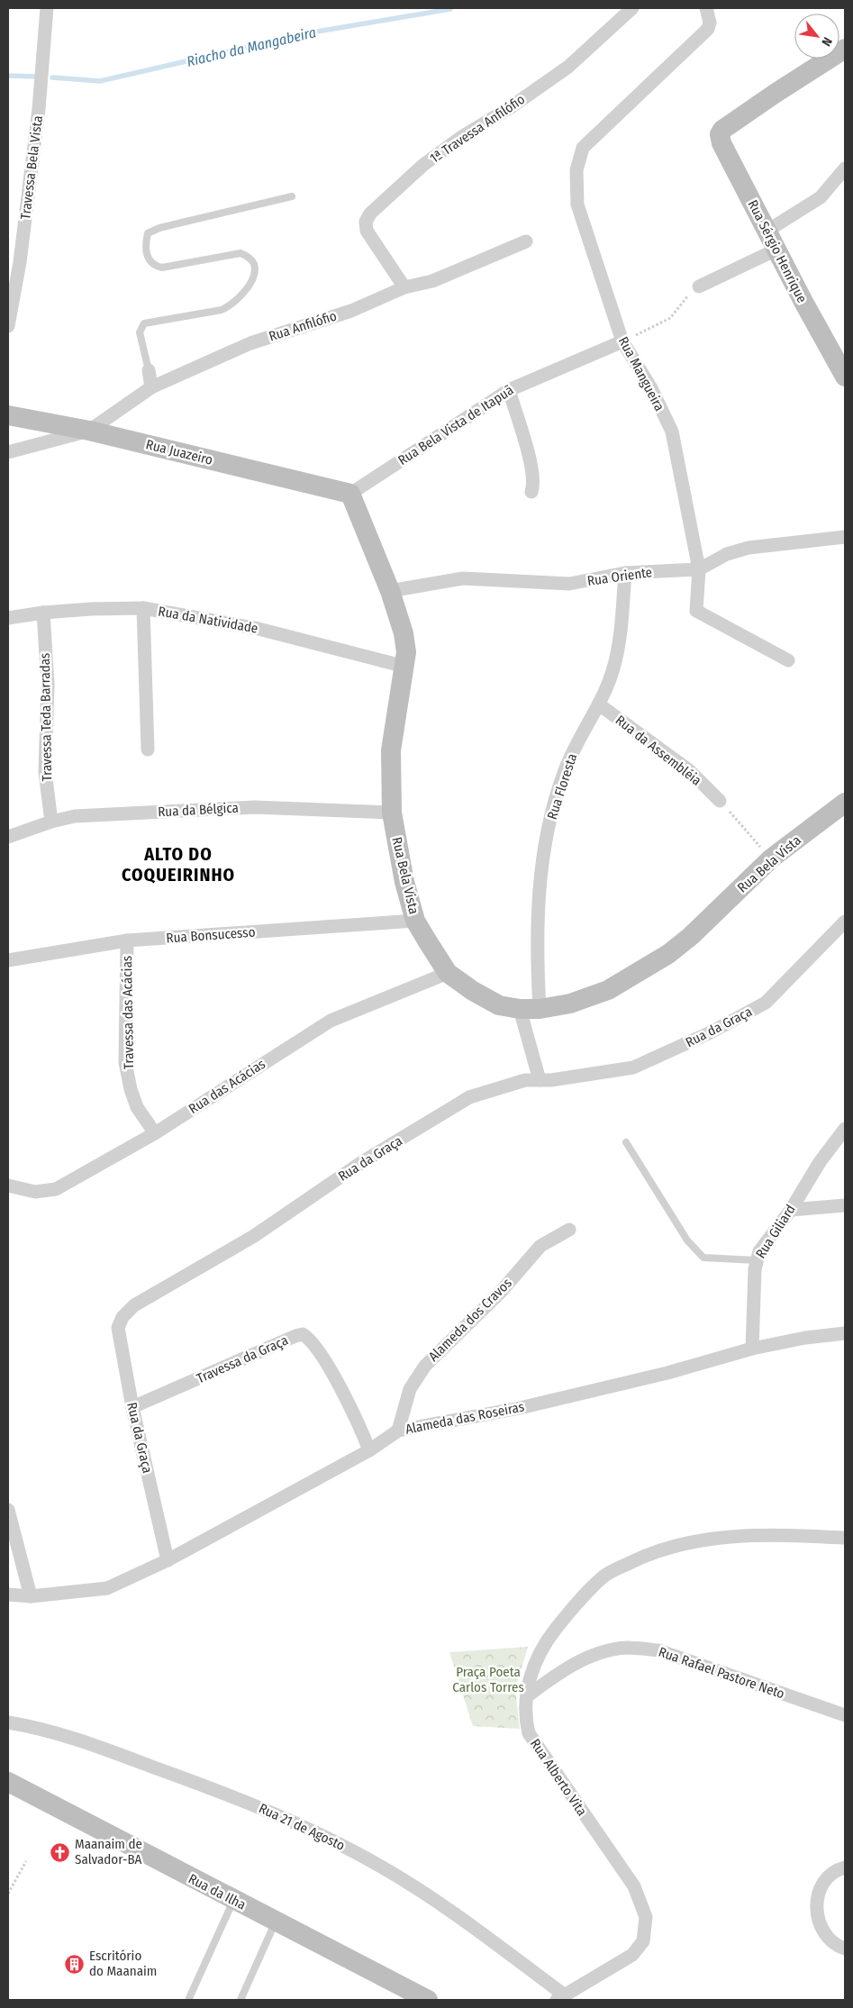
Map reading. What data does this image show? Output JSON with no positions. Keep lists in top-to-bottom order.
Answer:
{
  "streets": {
    "main road": [
      "Rua Sérgio Henrique",
      "Rua Juazeiro",
      "Rua Bela Vista",
      "Rua da Ilha"
    ],
    "street": [
      "1ª Travessa Anfilófio",
      "Travessa Bela Vista",
      "Rua Anfilófio",
      "Rua Mangueira",
      "Rua Bela Vista de Itapuã",
      "Rua Oriente",
      "Rua da Natividade",
      "Travessa Teda Barradas",
      "Rua da Assembléia",
      "Rua Floresta",
      "Rua da Bélgica",
      "Rua Bonsucesso",
      "Travessa das Acácias",
      "Rua da Graça",
      "Rua das Acácias",
      "Rua Giliard",
      "Alameda dos Cravos",
      "Travessa da Graça",
      "Alameda das Roseiras",
      "Rua Rafael Pastore Neto",
      "Rua Alberto Vita",
      "Rua 21 de Agosto"
    ]
  },
  "crossings": [
    ["1ª Travessa Anfilófio", "Rua Anfilófio"],
    ["Rua Anfilófio", "Rua Juazeiro"],
    ["Rua Mangueira", "Rua Bela Vista de Itapuã"],
    ["Rua Mangueira", "Rua Oriente"],
    ["Rua Bela Vista de Itapuã", "Rua Juazeiro"],
    ["Rua Bela Vista de Itapuã", "Rua Bela Vista"],
    ["Rua Juazeiro", "Rua Bela Vista"],
    ["Rua Oriente", "Rua Floresta"],
    ["Rua Oriente", "Rua Bela Vista"],
    ["Rua da Natividade", "Travessa Teda Barradas"],
    ["Rua da Natividade", "Rua Bela Vista"],
    ["Travessa Teda Barradas", "Rua da Bélgica"],
    ["Rua da Assembléia", "Rua Floresta"],
    ["Rua Floresta", "Rua Bela Vista"],
    ["Rua da Bélgica", "Rua Bela Vista"],
    ["Rua Bela Vista", "Rua Bonsucesso"],
    ["Rua Bela Vista", "Rua das Acácias"],
    ["Rua Bonsucesso", "Travessa das Acácias"],
    ["Travessa das Acácias", "Rua das Acácias"],
    ["Rua da Graça", "Travessa da Graça"],
    ["Rua da Graça", "Alameda das Roseiras"],
    ["Rua Giliard", "Alameda das Roseiras"],
    ["Alameda dos Cravos", "Alameda das Roseiras"],
    ["Travessa da Graça", "Alameda das Roseiras"],
    ["Rua Rafael Pastore Neto", "Rua Alberto Vita"],
    ["Rua Alberto Vita", "Rua 21 de Agosto"]
  ],
  "districts": ["ALTO DO COQUEIRINHO"],
  "water": ["Riacho da Mangabeira"],
  "parks": ["Praça Poeta Carlos Torres"],
  "places": {
    "church": ["Maanaim de Salvador-BA"],
    "building": ["Escritório do Maanaim"]
  },
  "north": "bottom right"
}
